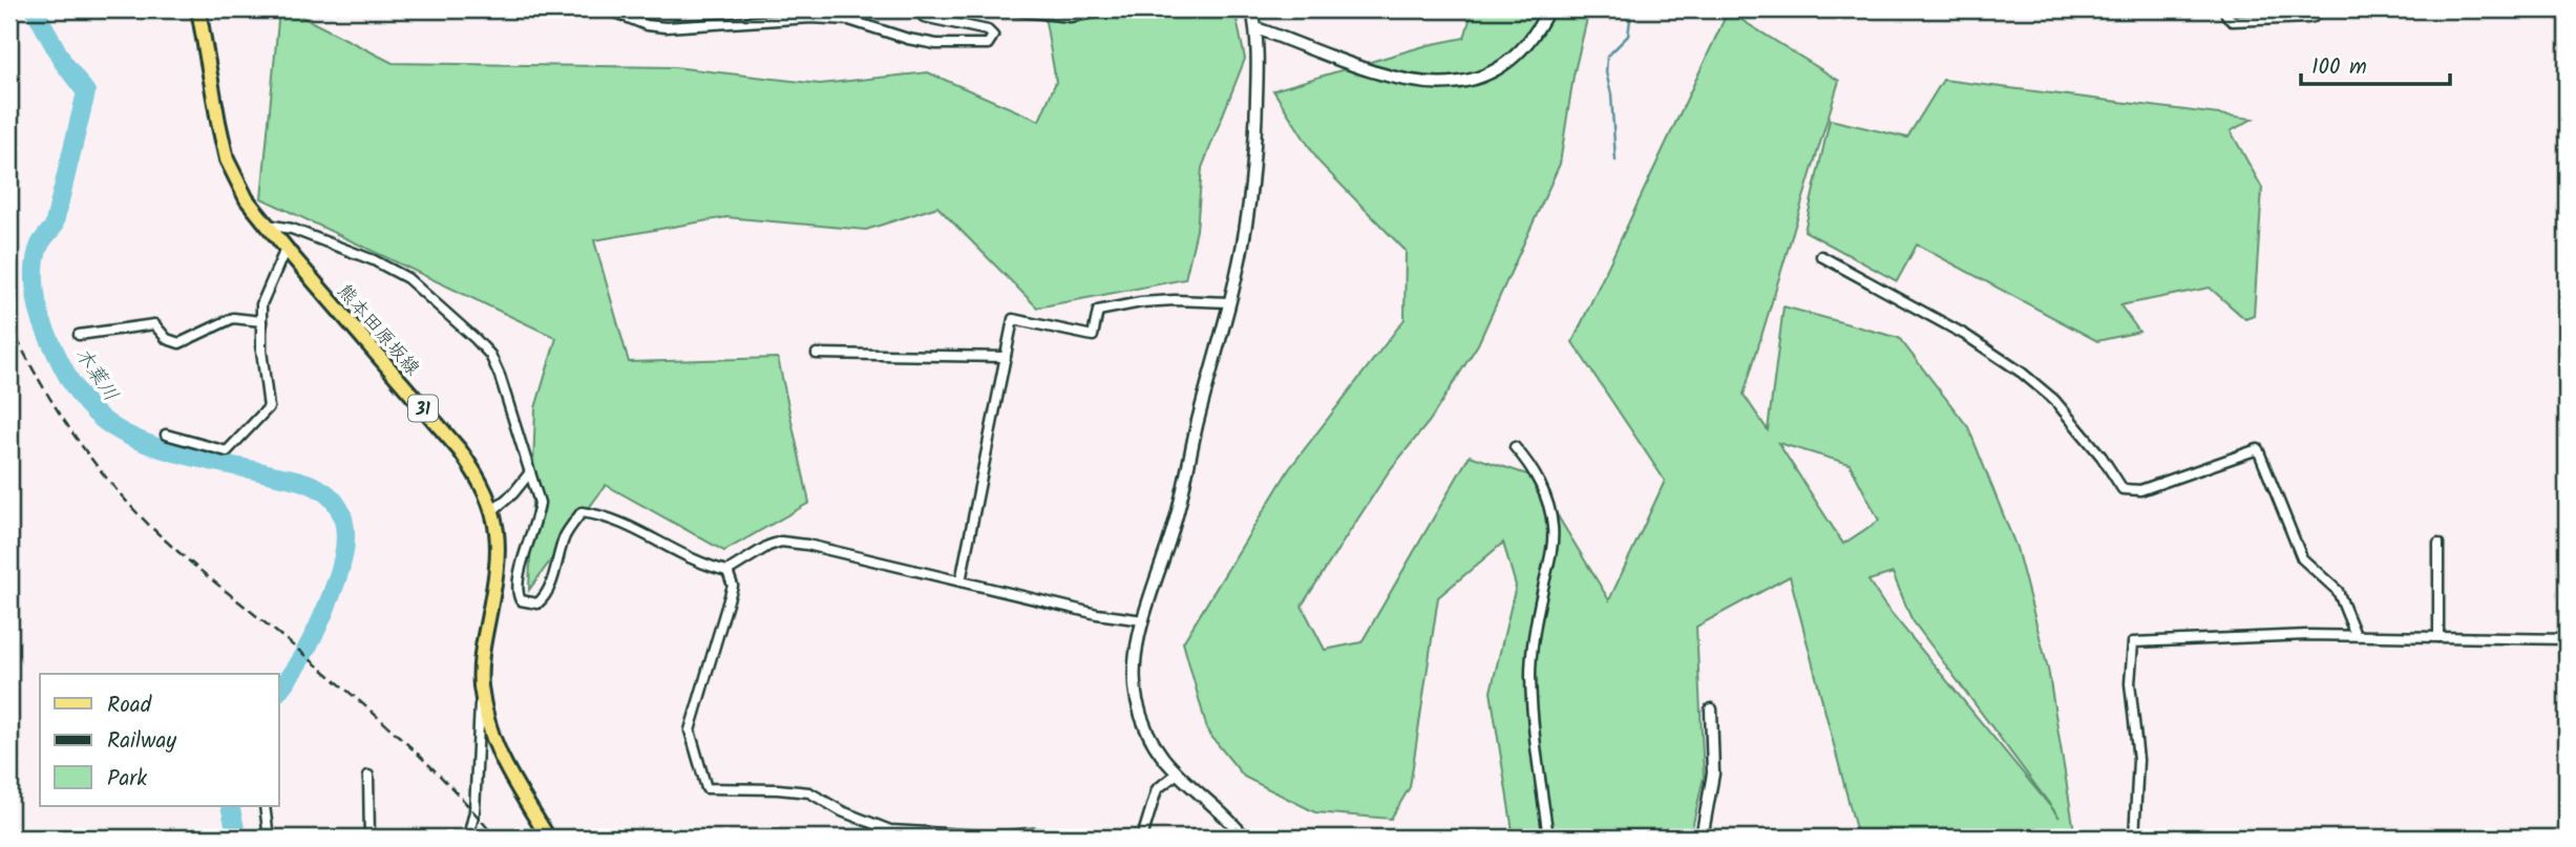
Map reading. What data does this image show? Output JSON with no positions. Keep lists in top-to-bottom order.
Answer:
{
  "streets": {
    "main road": ["熊本田原坂線", "31"]
  },
  "water": ["木葉川"],
  "legend": ["Road", "Railway", "Park"],
  "scale_bar": "100 m"
}
